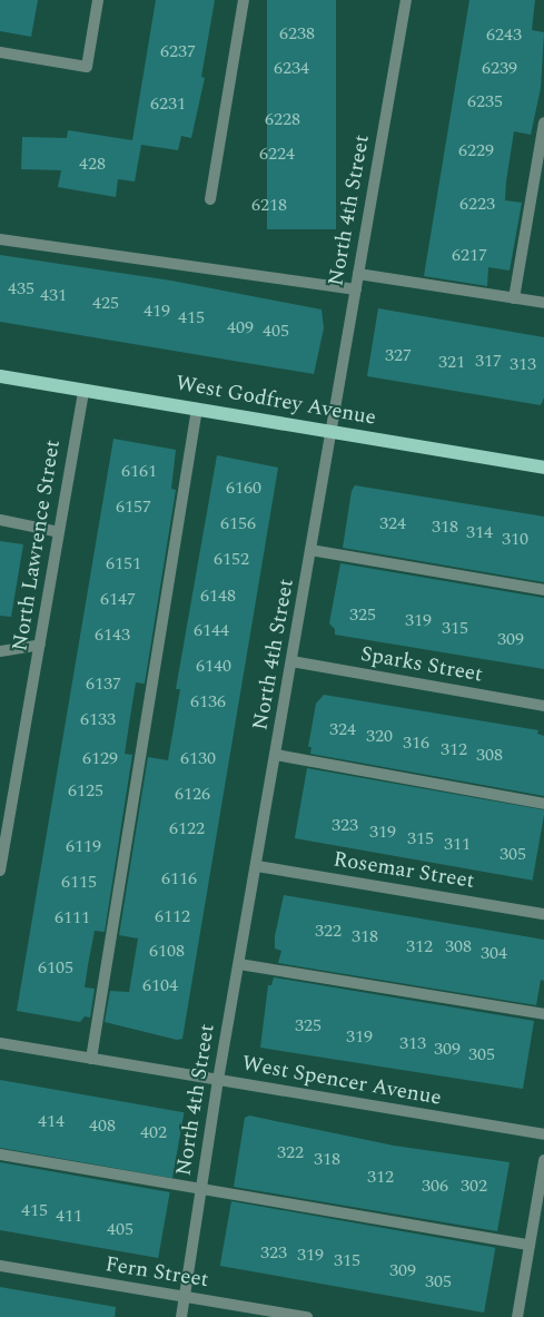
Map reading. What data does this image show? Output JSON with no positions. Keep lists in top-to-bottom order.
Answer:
{
  "streets": {
    "main road": ["West Godfrey Avenue"],
    "street": [
      "North 4th Street",
      "North Lawrence Street",
      "Sparks Street",
      "Rosemar Street",
      "West Spencer Avenue",
      "Fern Street"
    ]
  },
  "crossings": [
    ["North 4th Street", "West Godfrey Avenue"],
    ["North 4th Street", "Sparks Street"],
    ["North 4th Street", "Rosemar Street"],
    ["North 4th Street", "West Spencer Avenue"],
    ["North 4th Street", "Fern Street"],
    ["West Godfrey Avenue", "North Lawrence Street"]
  ],
  "house_numbers": [
    "6238",
    "6243",
    "6237",
    "6234",
    "6239",
    "6235",
    "6231",
    "6228",
    "6229",
    "6224",
    "428",
    "6223",
    "6218",
    "6217",
    "435",
    "431",
    "425",
    "419",
    "415",
    "409",
    "405",
    "327",
    "317",
    "321",
    "313",
    "6161",
    "6160",
    "6157",
    "6156",
    "324",
    "318",
    "314",
    "310",
    "6152",
    "6151",
    "6148",
    "6147",
    "325",
    "319",
    "315",
    "6144",
    "6143",
    "309",
    "6140",
    "6137",
    "6136",
    "6133",
    "324",
    "320",
    "316",
    "312",
    "308",
    "6129",
    "6130",
    "6125",
    "6126",
    "323",
    "6122",
    "319",
    "315",
    "311",
    "6119",
    "305",
    "6116",
    "6115",
    "6112",
    "6111",
    "322",
    "318",
    "312",
    "308",
    "6108",
    "304",
    "6105",
    "6104",
    "325",
    "319",
    "313",
    "309",
    "305",
    "414",
    "408",
    "402",
    "322",
    "318",
    "312",
    "306",
    "302",
    "415",
    "411",
    "405",
    "323",
    "319",
    "315",
    "309",
    "305"
  ]
}
